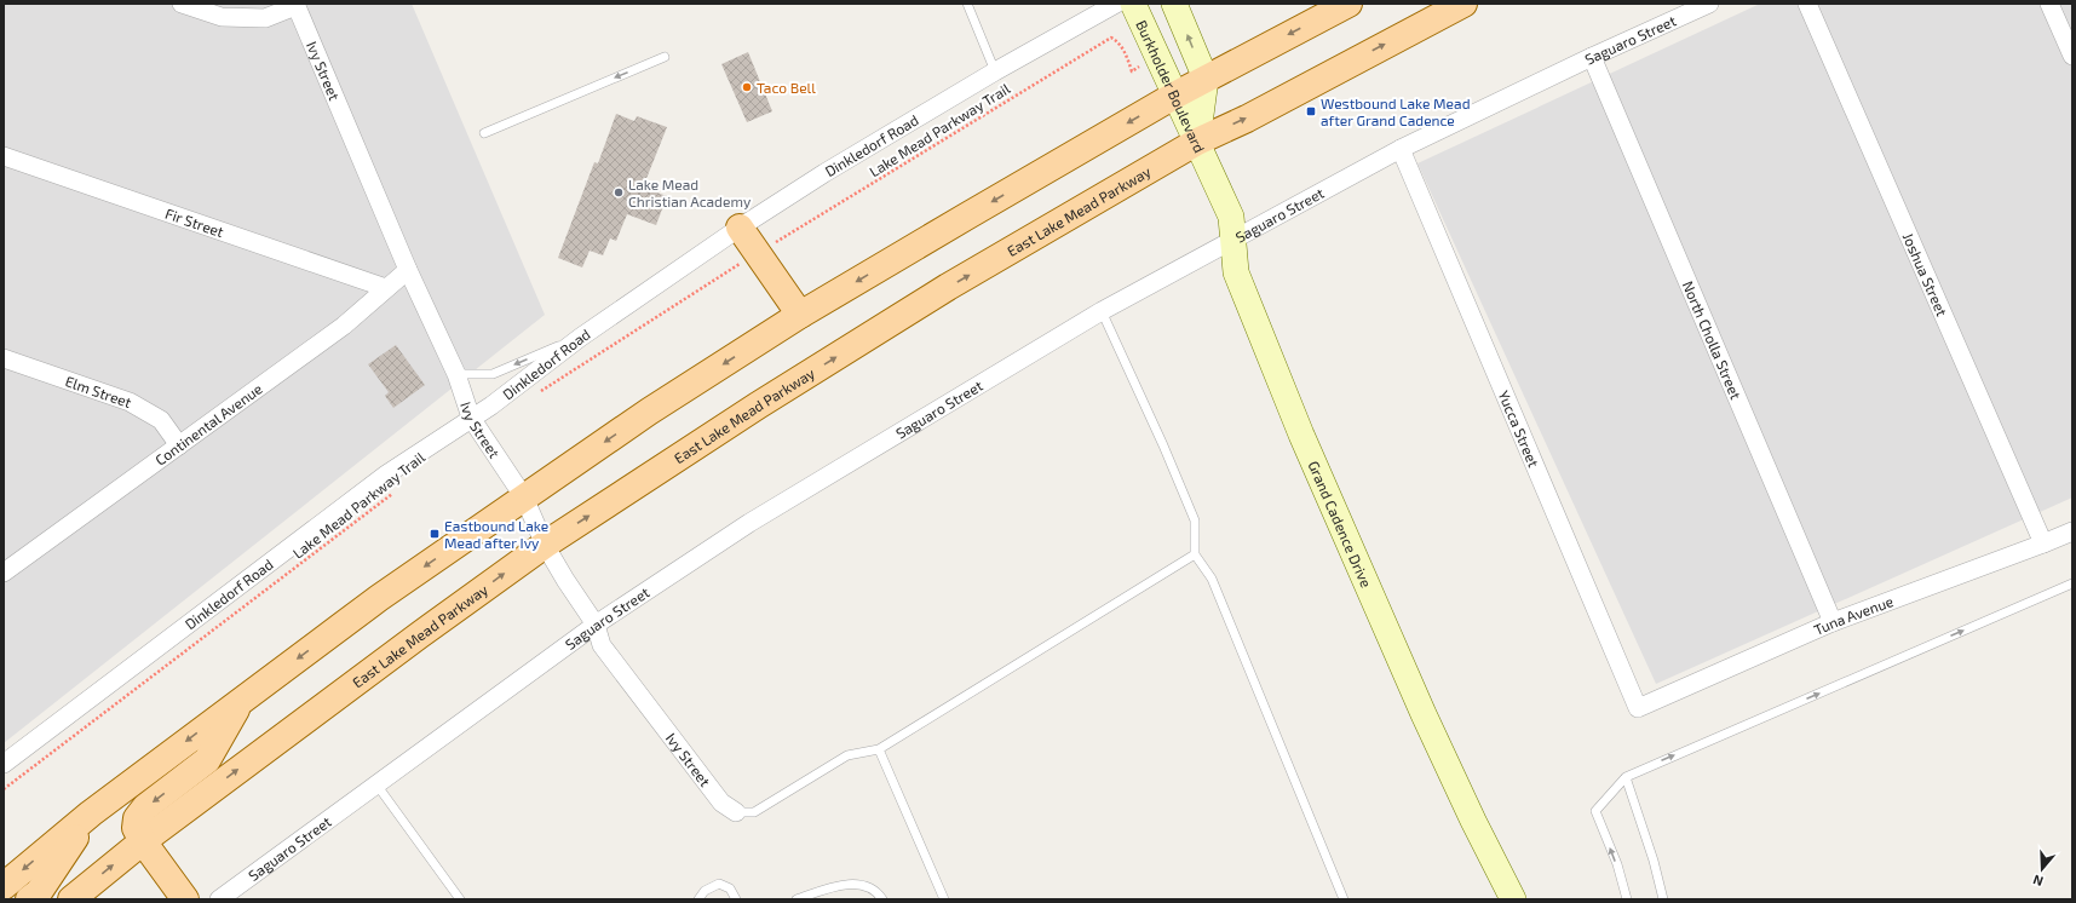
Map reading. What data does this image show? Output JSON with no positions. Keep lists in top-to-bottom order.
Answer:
{
  "streets": {
    "main road": ["Burkholder Boulevard", "East Lake Mead Parkway", "Grand Cadence Drive"],
    "street": [
      "Saguaro Street",
      "Ivy Street",
      "Dinkledorf Road",
      "Fir Street",
      "Joshua Street",
      "North Cholla Street",
      "Elm Street",
      "Continental Avenue",
      "Yucca Street",
      "Tuna Avenue"
    ],
    "path": ["Lake Mead Parkway Trail"]
  },
  "crossings": [
    ["Saguaro Street", "Ivy Street"],
    ["Saguaro Street", "North Cholla Street"],
    ["Saguaro Street", "Yucca Street"],
    ["Saguaro Street", "Grand Cadence Drive"],
    ["Burkholder Boulevard", "East Lake Mead Parkway"],
    ["Burkholder Boulevard", "Grand Cadence Drive"],
    ["Ivy Street", "Dinkledorf Road"],
    ["Ivy Street", "East Lake Mead Parkway"],
    ["Ivy Street", "Continental Avenue"],
    ["East Lake Mead Parkway", "Grand Cadence Drive"],
    ["Fir Street", "Continental Avenue"],
    ["Joshua Street", "Tuna Avenue"],
    ["North Cholla Street", "Tuna Avenue"],
    ["Elm Street", "Continental Avenue"],
    ["Yucca Street", "Tuna Avenue"]
  ],
  "places": {
    "other": ["Taco Bell", "Lake Mead Christian Academy"],
    "transit": ["Westbound Lake Mead after Grand Cadence", "Eastbound Lake Mead after Ivy"]
  },
  "north": "bottom"
}
